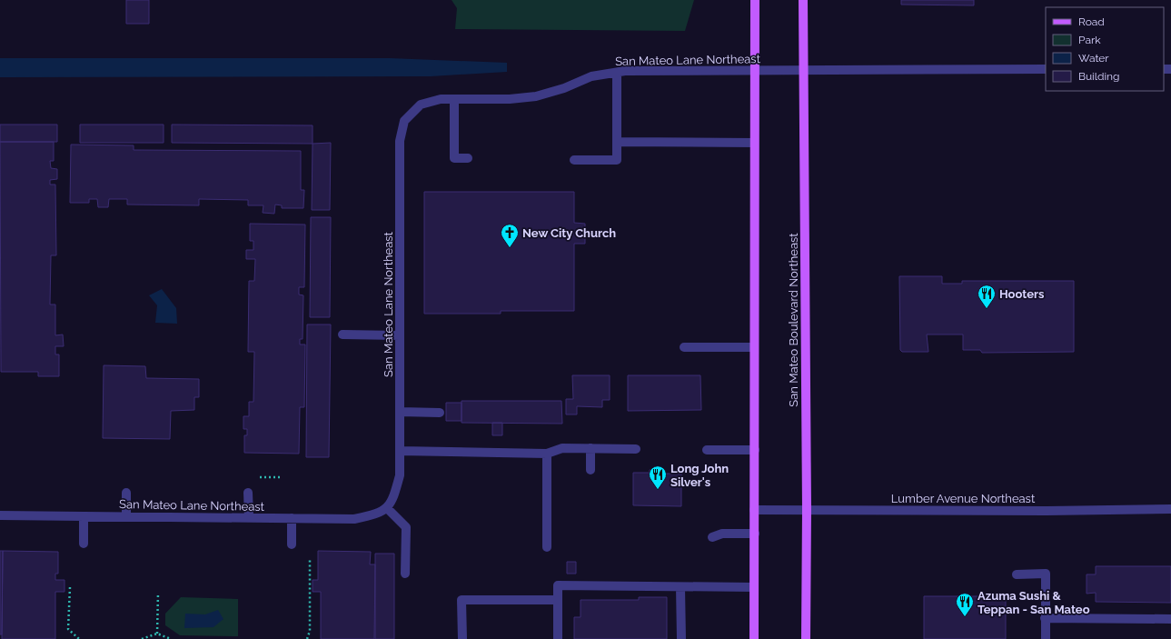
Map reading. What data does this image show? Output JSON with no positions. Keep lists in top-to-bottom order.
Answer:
{
  "streets": {
    "main road": ["San Mateo Boulevard Northeast"],
    "street": ["San Mateo Lane Northeast", "Lumber Avenue Northeast"]
  },
  "crossings": [
    ["San Mateo Lane Northeast", "San Mateo Boulevard Northeast"],
    ["San Mateo Boulevard Northeast", "Lumber Avenue Northeast"]
  ],
  "places": {
    "church": ["New City Church"],
    "restaurant": ["Hooters", "Long John Silver's", "Azuma Sushi & Teppan - San Mateo"]
  },
  "legend": [
    "Road",
    "Park",
    "Water",
    "Building"
  ]
}
